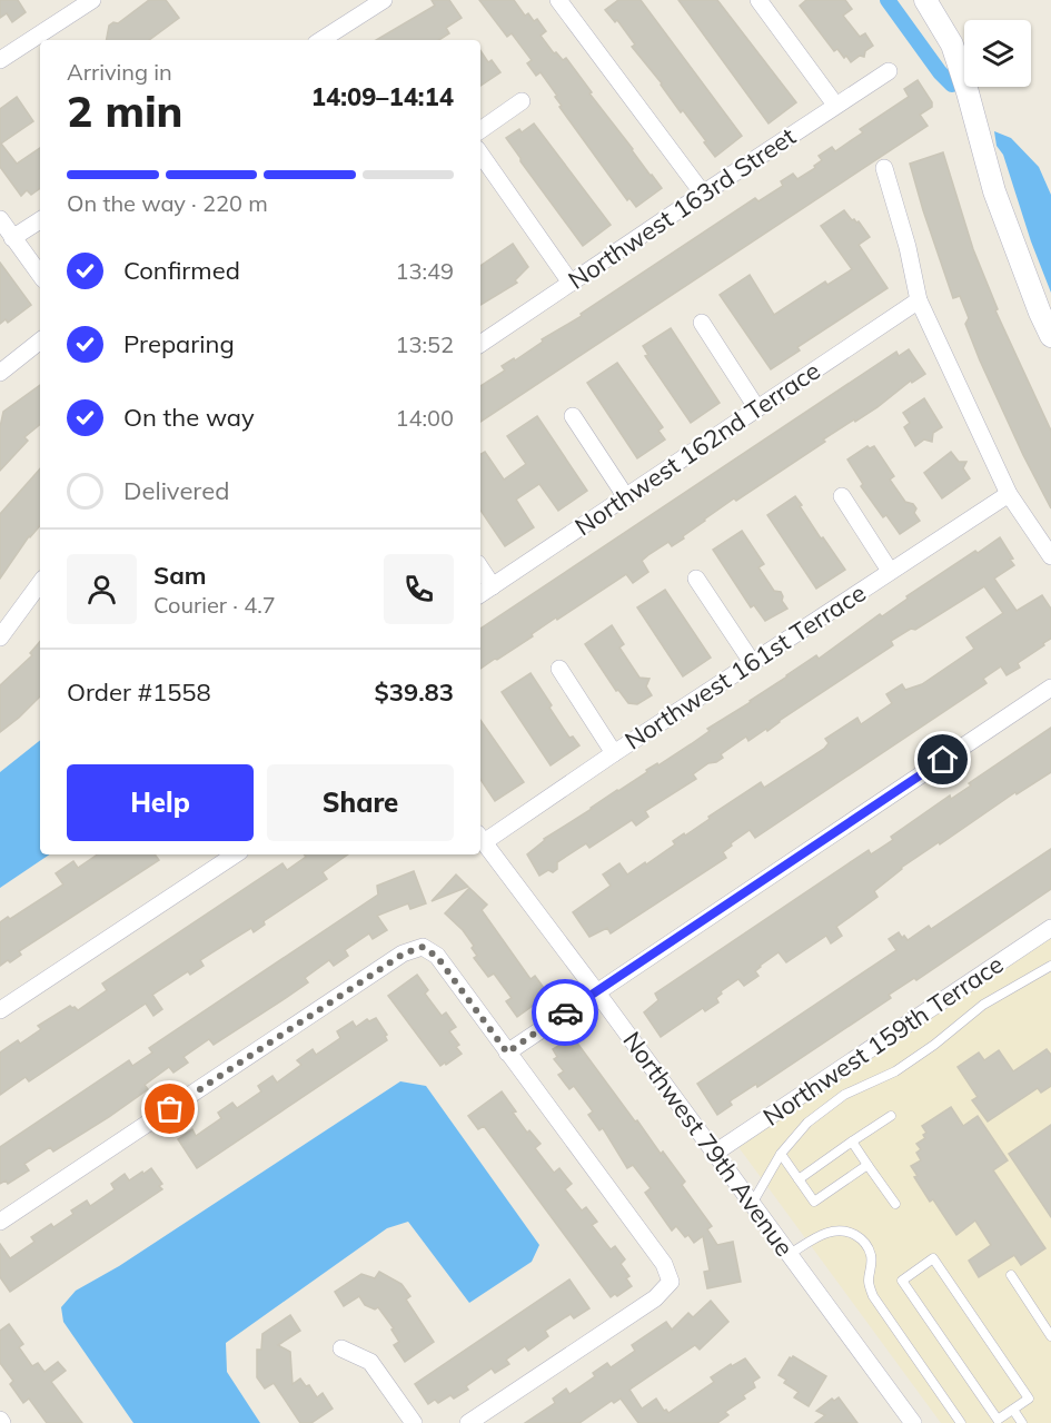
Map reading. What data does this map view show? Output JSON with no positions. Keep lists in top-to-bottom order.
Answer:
{
  "streets": {
    "street": [
      "Northwest 163rd Street",
      "Northwest 162nd Terrace",
      "Northwest 161st Terrace",
      "Northwest 159th Terrace",
      "Northwest 79th Avenue"
    ]
  },
  "crossings": [
    ["Northwest 161st Terrace", "Northwest 79th Avenue"],
    ["Northwest 159th Terrace", "Northwest 79th Avenue"]
  ],
  "page": {
    "heading": ["2 min", "Arriving in", "14:09–14:14"],
    "panel": [
      "Sam",
      "Courier · 4.7",
      "Order #1558",
      "$39.83"
    ],
    "bar": "On the way · 220 m",
    "list": [
      ["Confirmed", "13:49"],
      ["Preparing", "13:52"],
      ["On the way", "14:00"],
      "Delivered"
    ],
    "buttons": ["Help", "Share"]
  }
}
